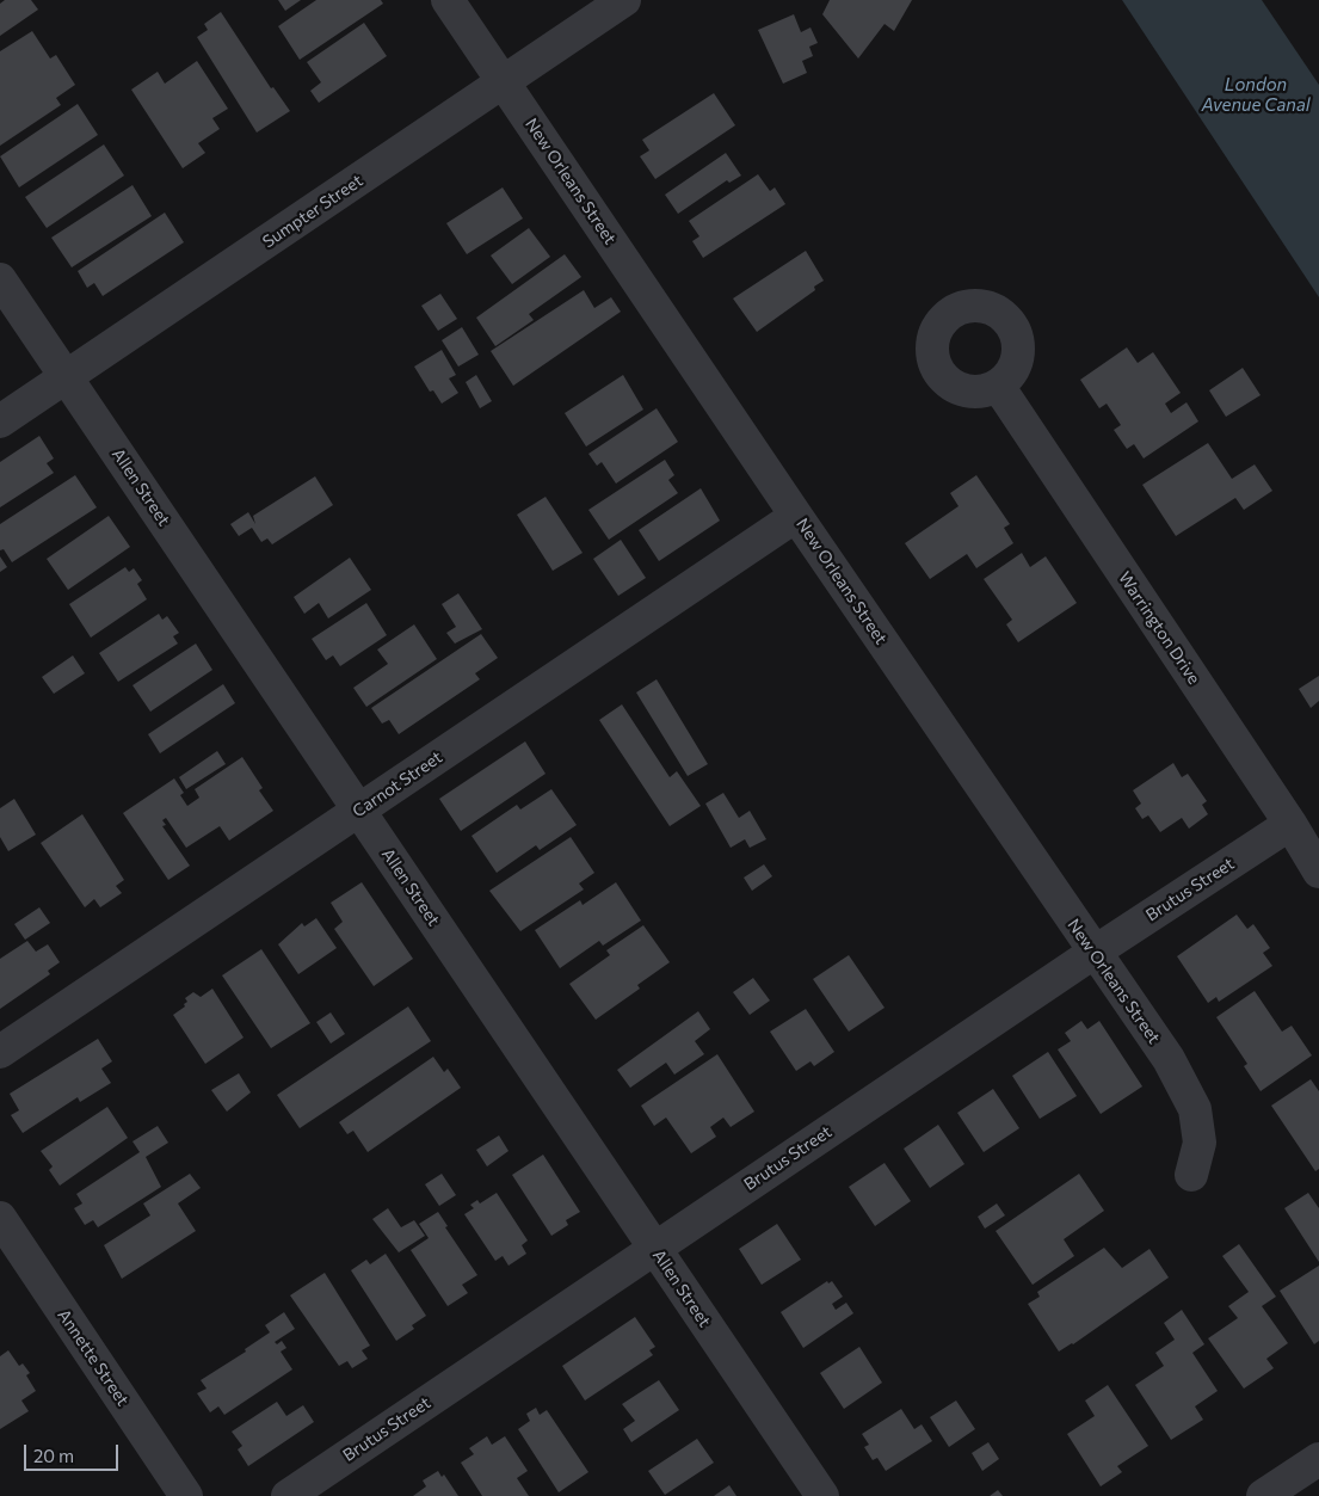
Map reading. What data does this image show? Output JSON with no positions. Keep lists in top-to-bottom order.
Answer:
{
  "streets": {
    "street": [
      "New Orleans Street",
      "Sumpter Street",
      "Allen Street",
      "Warrington Drive",
      "Carnot Street",
      "Brutus Street",
      "Annette Street"
    ]
  },
  "crossings": [
    ["New Orleans Street", "Sumpter Street"],
    ["New Orleans Street", "Carnot Street"],
    ["New Orleans Street", "Brutus Street"],
    ["Sumpter Street", "Allen Street"],
    ["Allen Street", "Carnot Street"],
    ["Allen Street", "Brutus Street"],
    ["Warrington Drive", "Brutus Street"]
  ],
  "water": ["London Avenue Canal"],
  "scale_bar": "20 m"
}
